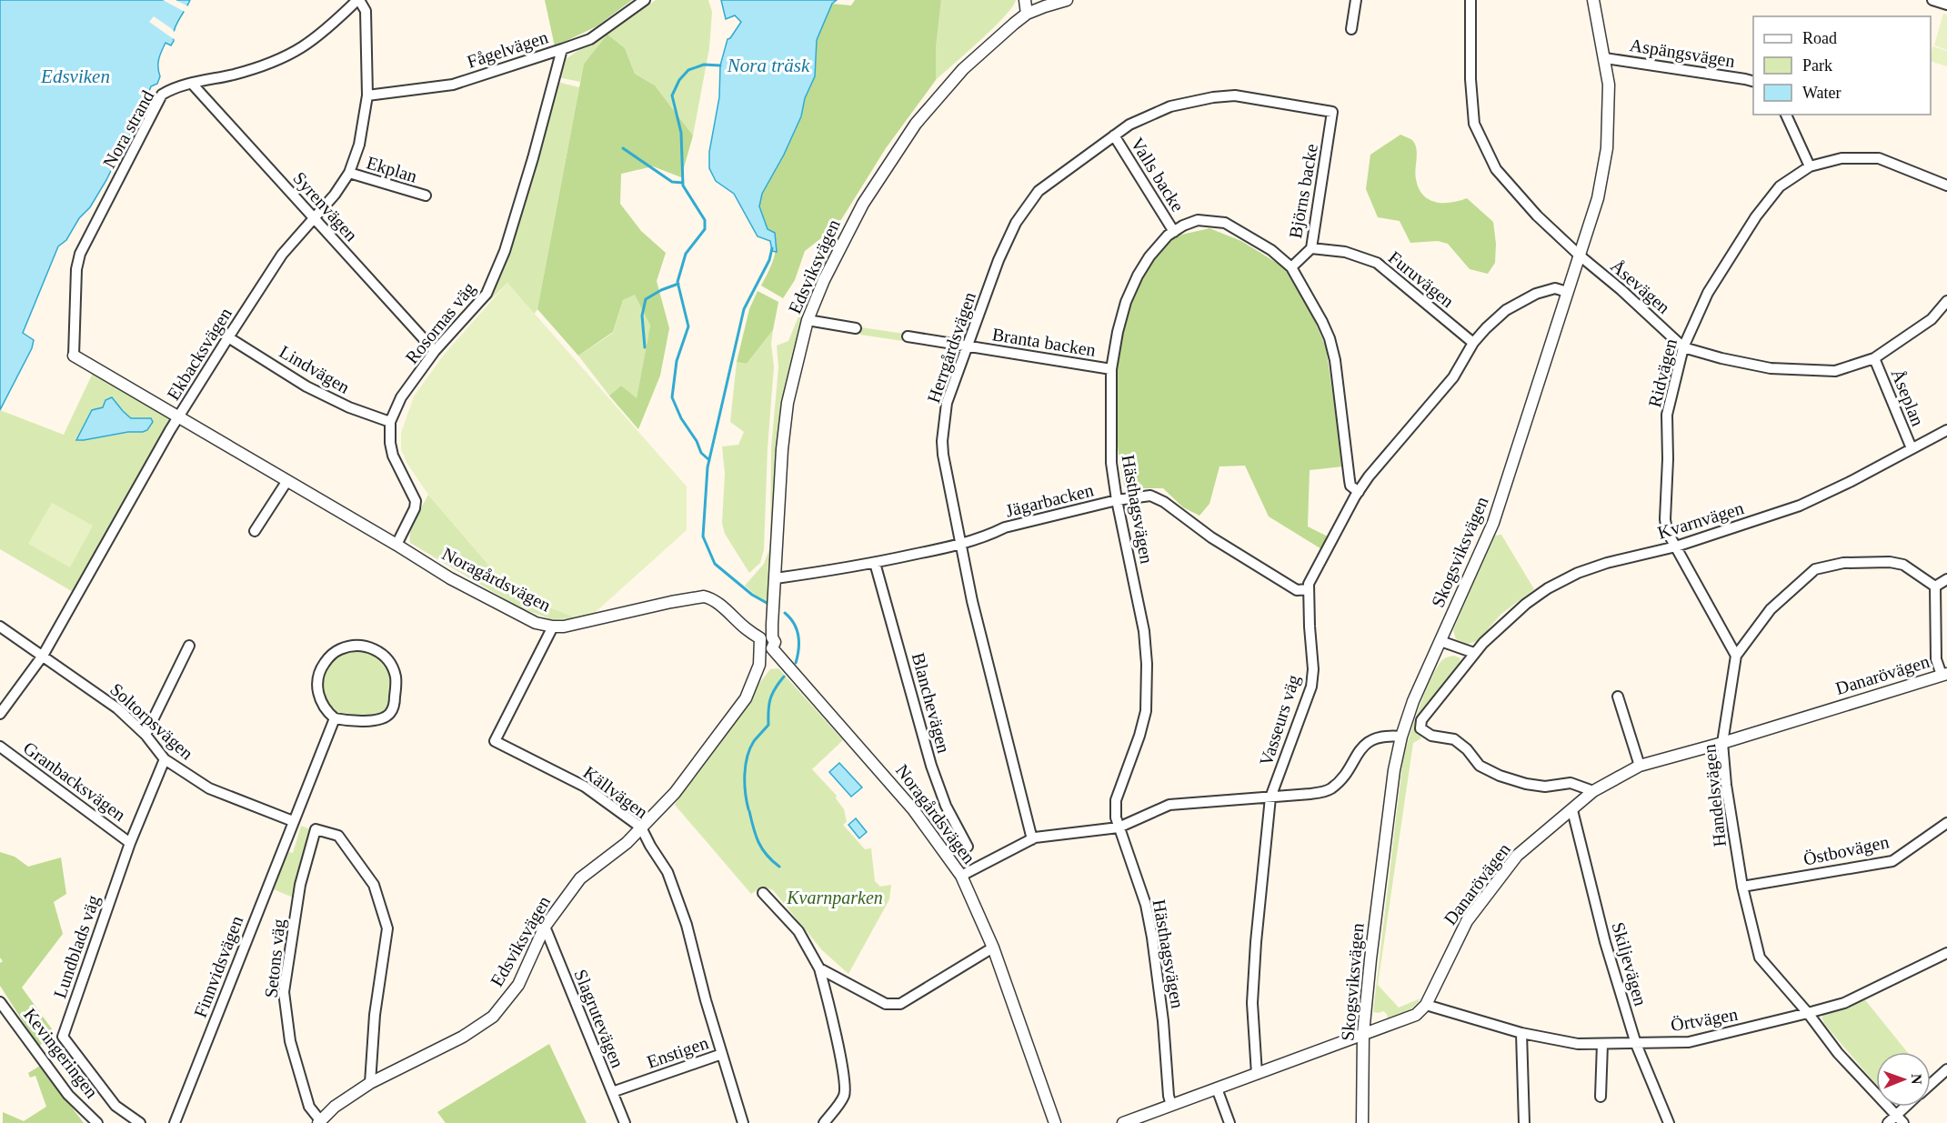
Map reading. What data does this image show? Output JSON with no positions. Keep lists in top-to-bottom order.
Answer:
{
  "streets": {
    "street": [
      "Fågelvägen",
      "Aspängsvägen",
      "Nora strand",
      "Ekplan",
      "Valls backe",
      "Björns backe",
      "Syrenvägen",
      "Edsviksvägen",
      "Furuvägen",
      "Åsevägen",
      "Rosornas väg",
      "Branta backen",
      "Herrgårdsvägen",
      "Ekbacksvägen",
      "Lindvägen",
      "Ridvägen",
      "Åseplan",
      "Jägarbacken",
      "Hästhagsvägen",
      "Kvarnvägen",
      "Skogsviksvägen",
      "Noragårdsvägen",
      "Danarövägen",
      "Blanchevägen",
      "Vasseurs väg",
      "Soltorpsvägen",
      "Granbacksvägen",
      "Källvägen",
      "Handelsvägen",
      "Östbovägen",
      "Lundblads väg",
      "Setons väg",
      "Skiljevägen",
      "Finnvidsvägen",
      "Slagrutevägen",
      "Örtvägen",
      "Enstigen",
      "Kevingeringen"
    ]
  },
  "crossings": [
    ["Fågelvägen", "Rosornas väg"],
    ["Fågelvägen", "Ekbacksvägen"],
    ["Aspängsvägen", "Skogsviksvägen"],
    ["Nora strand", "Syrenvägen"],
    ["Nora strand", "Ekbacksvägen"],
    ["Nora strand", "Noragårdsvägen"],
    ["Ekplan", "Ekbacksvägen"],
    ["Valls backe", "Herrgårdsvägen"],
    ["Valls backe", "Hästhagsvägen"],
    ["Björns backe", "Furuvägen"],
    ["Björns backe", "Herrgårdsvägen"],
    ["Björns backe", "Hästhagsvägen"],
    ["Syrenvägen", "Rosornas väg"],
    ["Syrenvägen", "Ekbacksvägen"],
    ["Edsviksvägen", "Jägarbacken"],
    ["Edsviksvägen", "Noragårdsvägen"],
    ["Edsviksvägen", "Källvägen"],
    ["Edsviksvägen", "Setons väg"],
    ["Edsviksvägen", "Slagrutevägen"],
    ["Furuvägen", "Vasseurs väg"],
    ["Åsevägen", "Ridvägen"],
    ["Åsevägen", "Åseplan"],
    ["Åsevägen", "Skogsviksvägen"],
    ["Rosornas väg", "Lindvägen"],
    ["Rosornas väg", "Noragårdsvägen"],
    ["Branta backen", "Herrgårdsvägen"],
    ["Branta backen", "Hästhagsvägen"],
    ["Herrgårdsvägen", "Jägarbacken"],
    ["Ekbacksvägen", "Lindvägen"],
    ["Ekbacksvägen", "Noragårdsvägen"],
    ["Ekbacksvägen", "Soltorpsvägen"],
    ["Ridvägen", "Kvarnvägen"],
    ["Ridvägen", "Handelsvägen"],
    ["Åseplan", "Kvarnvägen"],
    ["Jägarbacken", "Hästhagsvägen"],
    ["Jägarbacken", "Blanchevägen"],
    ["Jägarbacken", "Vasseurs väg"],
    ["Hästhagsvägen", "Danarövägen"],
    ["Hästhagsvägen", "Vasseurs väg"],
    ["Kvarnvägen", "Danarövägen"],
    ["Skogsviksvägen", "Danarövägen"],
    ["Skogsviksvägen", "Vasseurs väg"],
    ["Noragårdsvägen", "Källvägen"],
    ["Danarövägen", "Vasseurs väg"],
    ["Danarövägen", "Handelsvägen"],
    ["Danarövägen", "Skiljevägen"],
    ["Danarövägen", "Örtvägen"],
    ["Soltorpsvägen", "Lundblads väg"],
    ["Soltorpsvägen", "Finnvidsvägen"],
    ["Granbacksvägen", "Lundblads väg"],
    ["Källvägen", "Enstigen"],
    ["Handelsvägen", "Östbovägen"],
    ["Handelsvägen", "Örtvägen"],
    ["Skiljevägen", "Örtvägen"],
    ["Slagrutevägen", "Enstigen"]
  ],
  "water": ["Nora träsk", "Edsviken"],
  "parks": ["Kvarnparken"],
  "legend": ["Road", "Park", "Water"],
  "north": "right"
}
